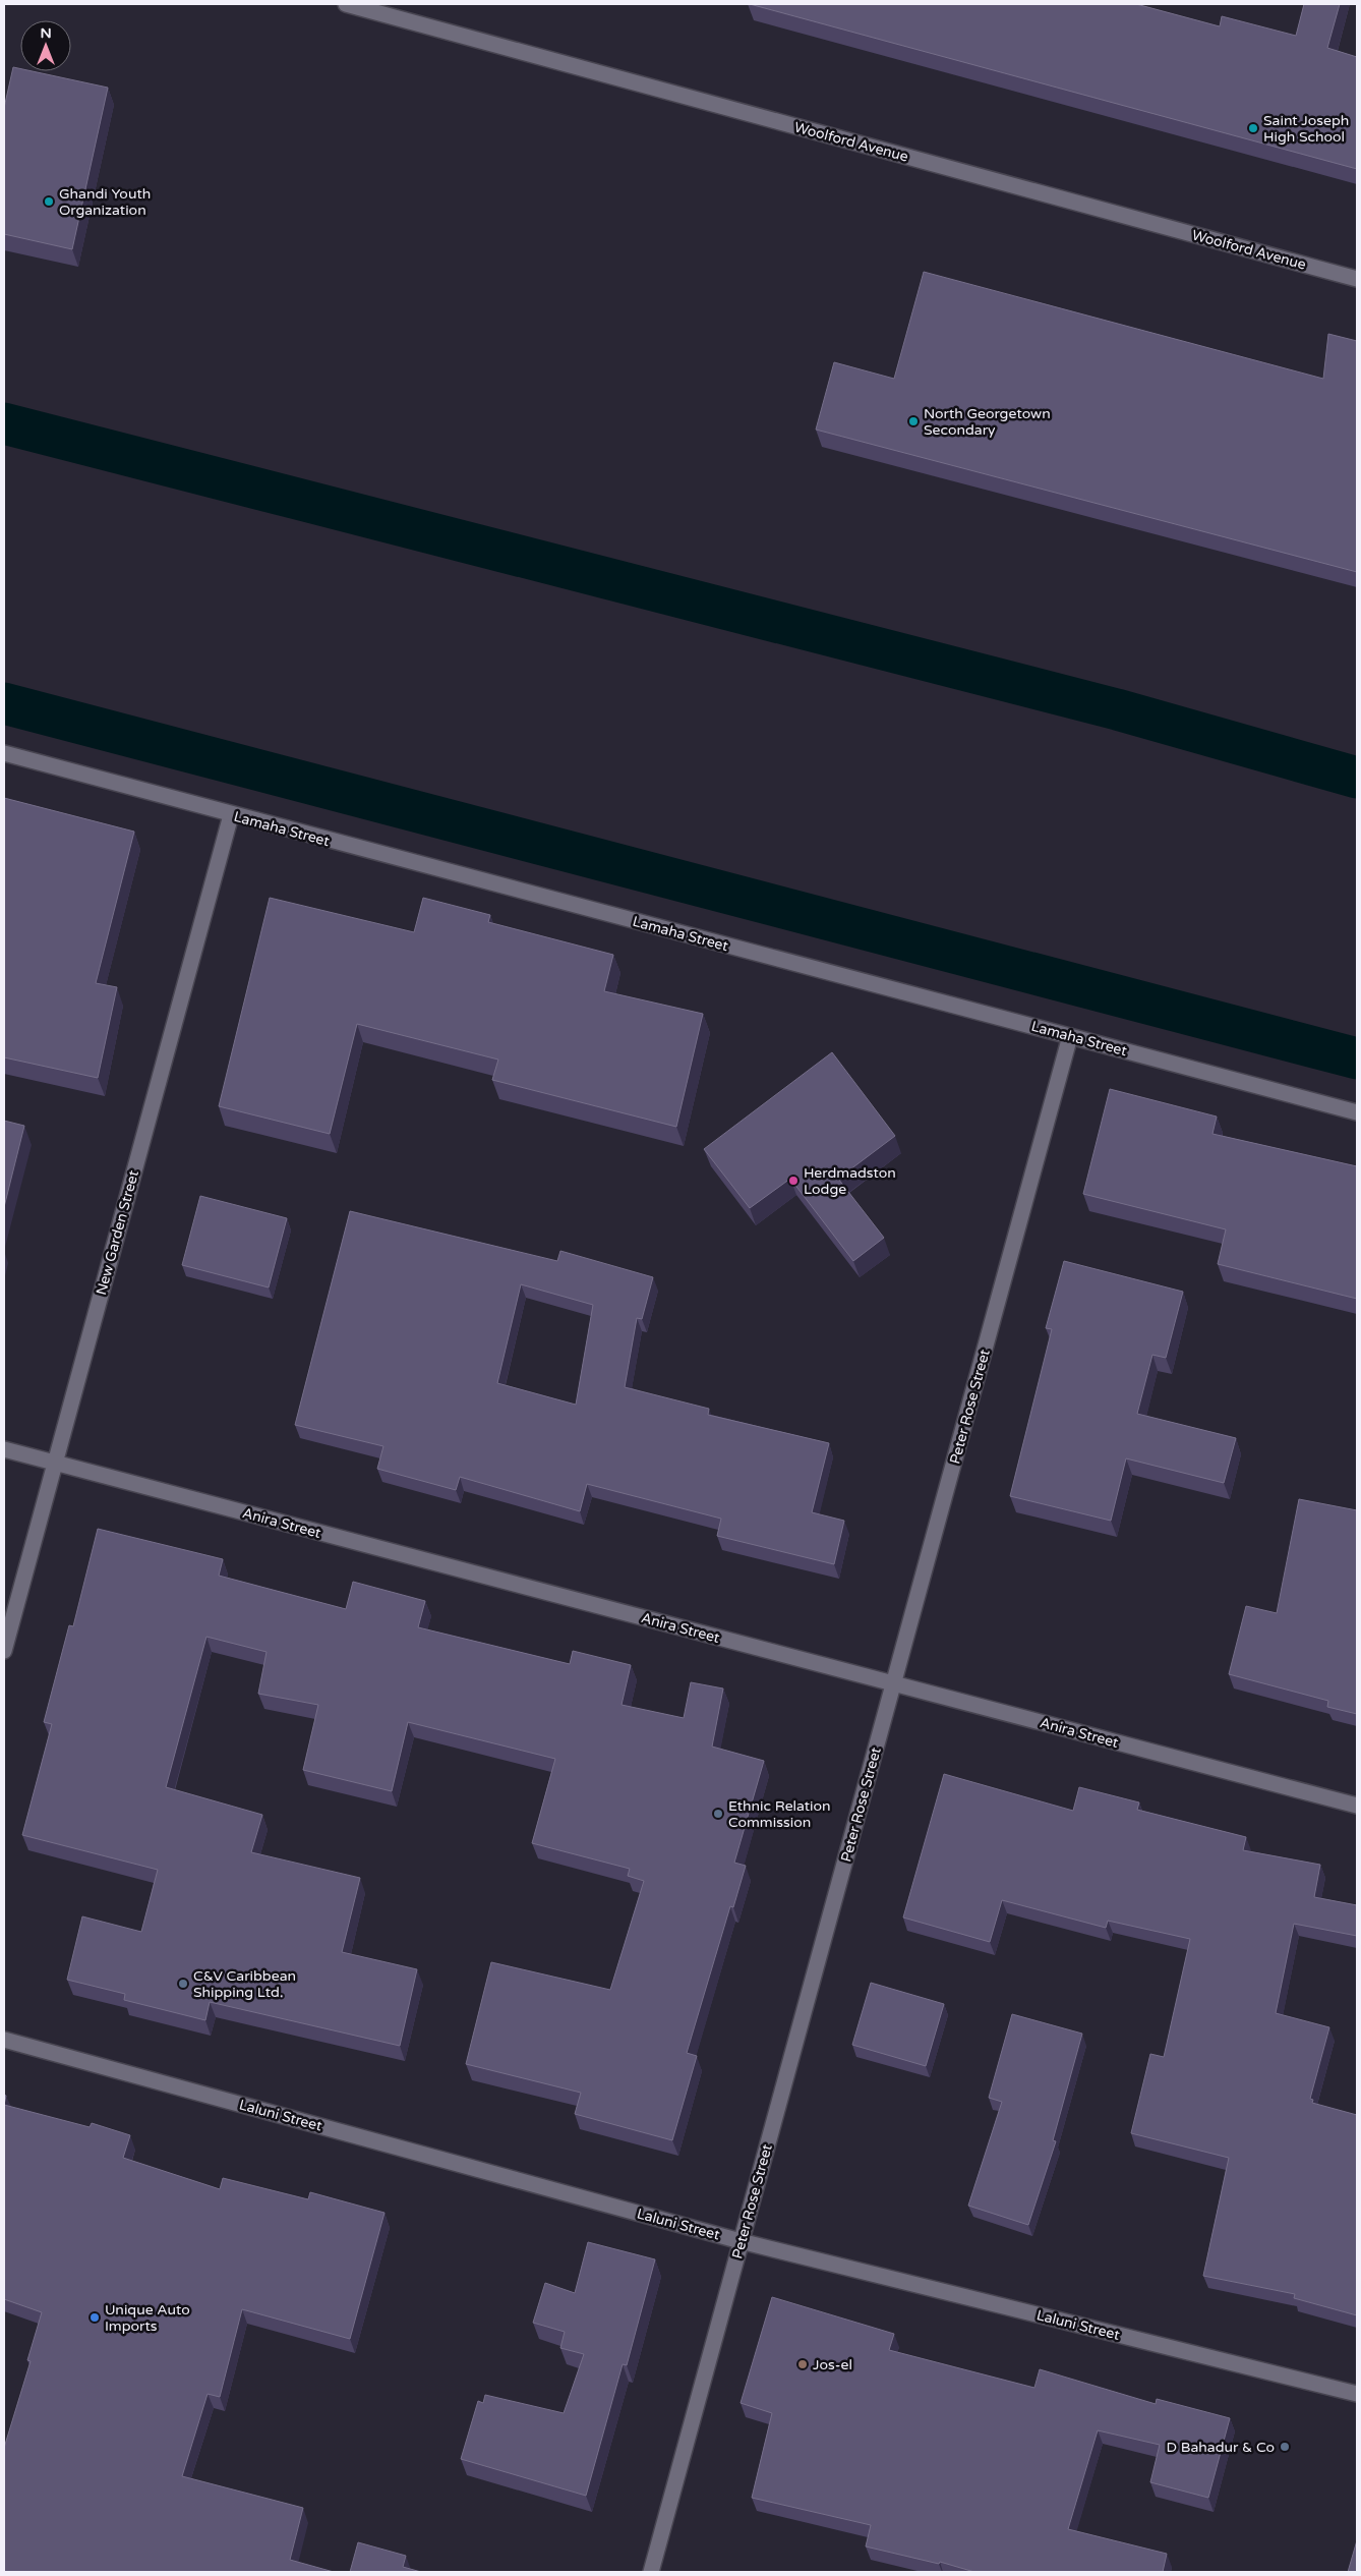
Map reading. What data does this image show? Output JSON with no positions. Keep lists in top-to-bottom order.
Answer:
{
  "streets": {
    "street": [
      "Woolford Avenue",
      "Lamaha Street",
      "New Garden Street",
      "Peter Rose Street",
      "Anira Street",
      "Laluni Street"
    ]
  },
  "crossings": [
    ["Lamaha Street", "New Garden Street"],
    ["Lamaha Street", "Peter Rose Street"],
    ["New Garden Street", "Anira Street"],
    ["Peter Rose Street", "Anira Street"],
    ["Peter Rose Street", "Laluni Street"]
  ],
  "places": [
    "Saint Joseph High School",
    "Ghandi Youth Organization",
    "North Georgetown Secondary",
    "Herdmadston Lodge",
    "Ethnic Relation Commission",
    "C&V Caribbean Shipping Ltd.",
    "Unique Auto Imports",
    "Jos-el",
    "D Bahadur & Co"
  ],
  "north": "top"
}
